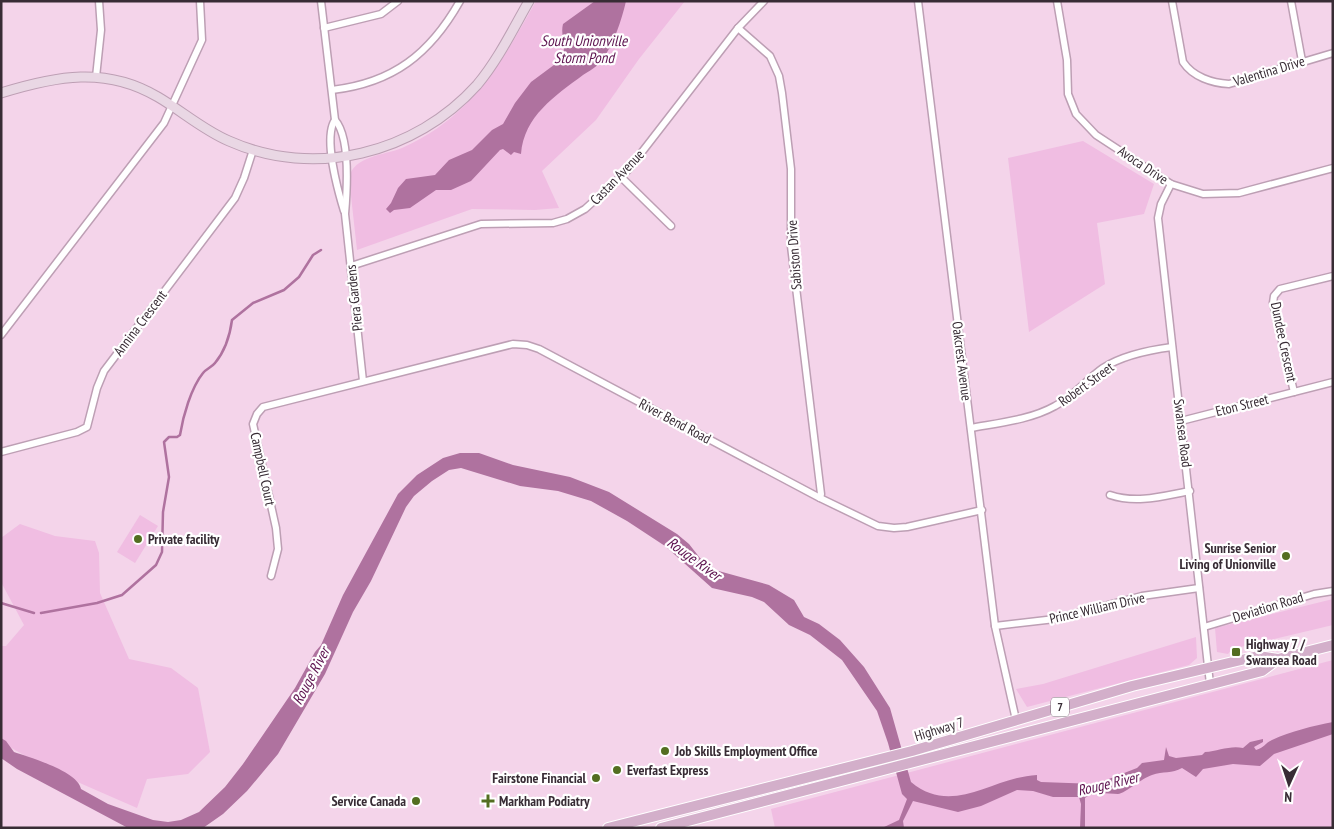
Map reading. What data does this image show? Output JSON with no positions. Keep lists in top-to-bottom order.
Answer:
{
  "streets": {
    "main road": ["7", "Highway 7"],
    "street": [
      "Valentina Drive",
      "Avoca Drive",
      "Castan Avenue",
      "Sabiston Drive",
      "Piera Gardens",
      "Annina Crescent",
      "Dundee Crescent",
      "Oakcrest Avenue",
      "Robert Street",
      "Eton Street",
      "River Bend Road",
      "Swansea Road",
      "Campbell Court",
      "Deviation Road",
      "Prince William Drive"
    ]
  },
  "crossings": [
    ["Avoca Drive", "Swansea Road"],
    ["Castan Avenue", "Sabiston Drive"],
    ["Castan Avenue", "Piera Gardens"],
    ["Sabiston Drive", "River Bend Road"],
    ["Piera Gardens", "River Bend Road"],
    ["Piera Gardens", "Campbell Court"],
    ["Dundee Crescent", "Eton Street"],
    ["Oakcrest Avenue", "Robert Street"],
    ["Oakcrest Avenue", "River Bend Road"],
    ["Oakcrest Avenue", "Prince William Drive"],
    ["Oakcrest Avenue", "Highway 7"],
    ["Robert Street", "Swansea Road"],
    ["Eton Street", "Swansea Road"],
    ["River Bend Road", "Campbell Court"],
    ["Swansea Road", "Deviation Road"],
    ["Swansea Road", "Prince William Drive"],
    ["Swansea Road", "Highway 7"]
  ],
  "water": ["South Unionville Storm Pond", "Rouge River"],
  "places": {
    "other": [
      "Private facility",
      "Sunrise Senior Living of Unionville",
      "Job Skills Employment Office",
      "Everfast Express",
      "Fairstone Financial",
      "Service Canada"
    ],
    "transit": ["Highway 7 / Swansea Road"],
    "health": ["Markham Podiatry"]
  },
  "north": "bottom"
}
